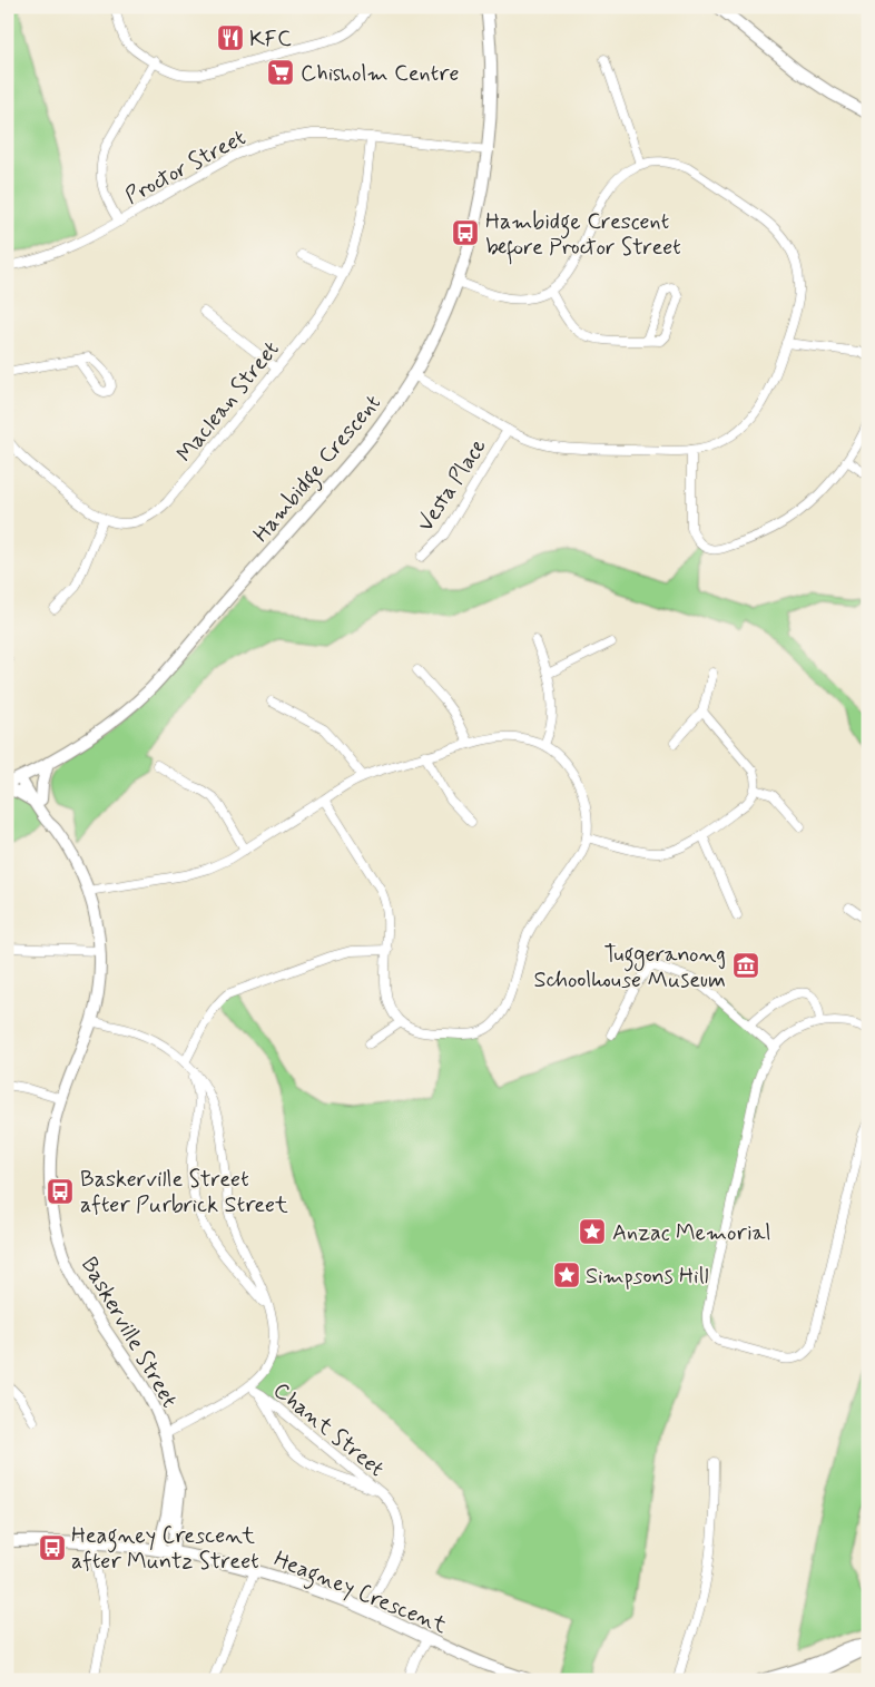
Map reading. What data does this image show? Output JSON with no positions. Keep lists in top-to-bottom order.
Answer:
{
  "streets": {
    "street": [
      "Proctor Street",
      "Maclean Street",
      "Hambidge Crescent",
      "Vesta Place",
      "Baskerville Street",
      "Chant Street",
      "Heagney Crescent"
    ]
  },
  "crossings": [
    ["Proctor Street", "Maclean Street"],
    ["Proctor Street", "Hambidge Crescent"],
    ["Hambidge Crescent", "Baskerville Street"],
    ["Baskerville Street", "Heagney Crescent"],
    ["Chant Street", "Heagney Crescent"]
  ],
  "places": {
    "restaurant": ["KFC"],
    "supermarket": ["Chisholm Centre"],
    "bus stop": ["Hambidge Crescent before Proctor Street", "Baskerville Street after Purbrick Street", "Heagney Crescent after Muntz Street"],
    "museum": ["Tuggeranong Schoolhouse Museum"],
    "place": ["Anzac Memorial", "Simpsons Hill"]
  }
}
